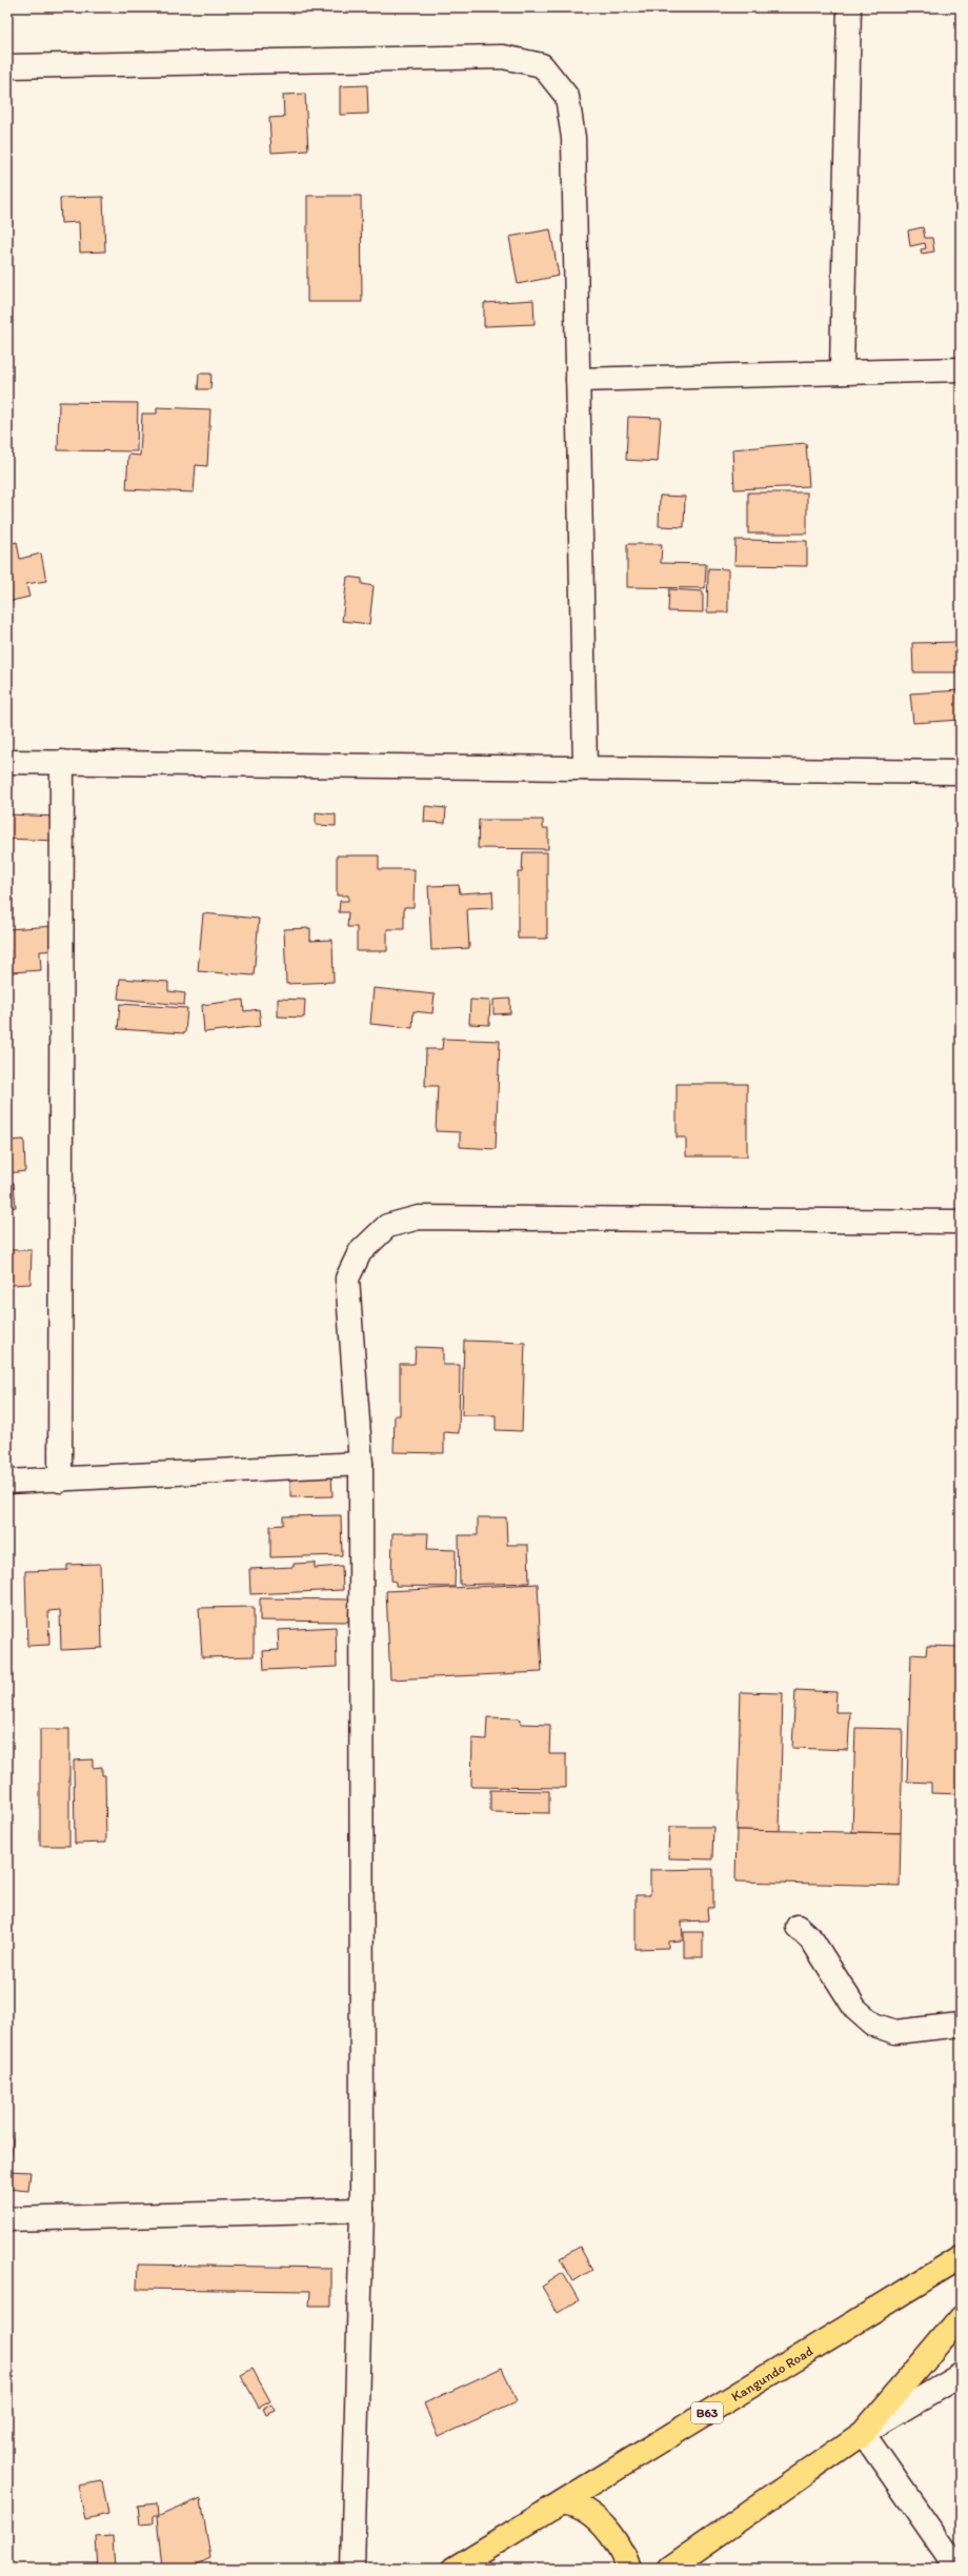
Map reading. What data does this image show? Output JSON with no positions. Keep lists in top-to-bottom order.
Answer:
{
  "streets": {
    "highway": ["Kangundo Road", "B63"]
  }
}
